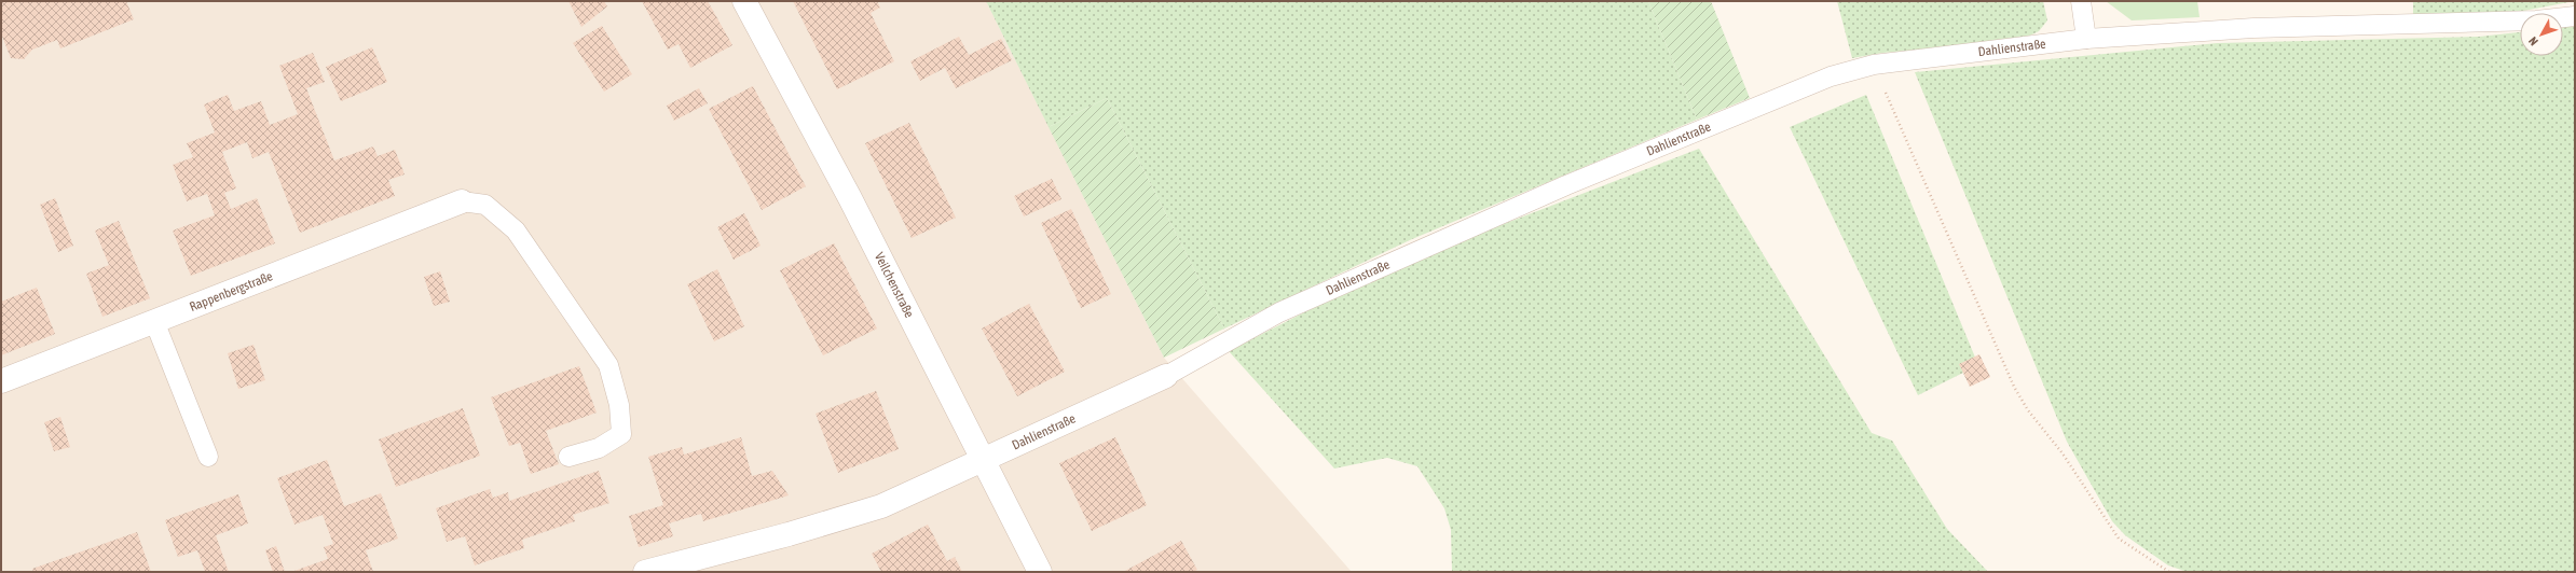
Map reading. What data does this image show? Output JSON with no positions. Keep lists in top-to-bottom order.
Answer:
{
  "streets": {
    "street": ["Dahlienstraße", "Veilchenstraße", "Rappenbergstraße"]
  },
  "crossings": [
    ["Dahlienstraße", "Veilchenstraße"]
  ],
  "north": "bottom left"
}
